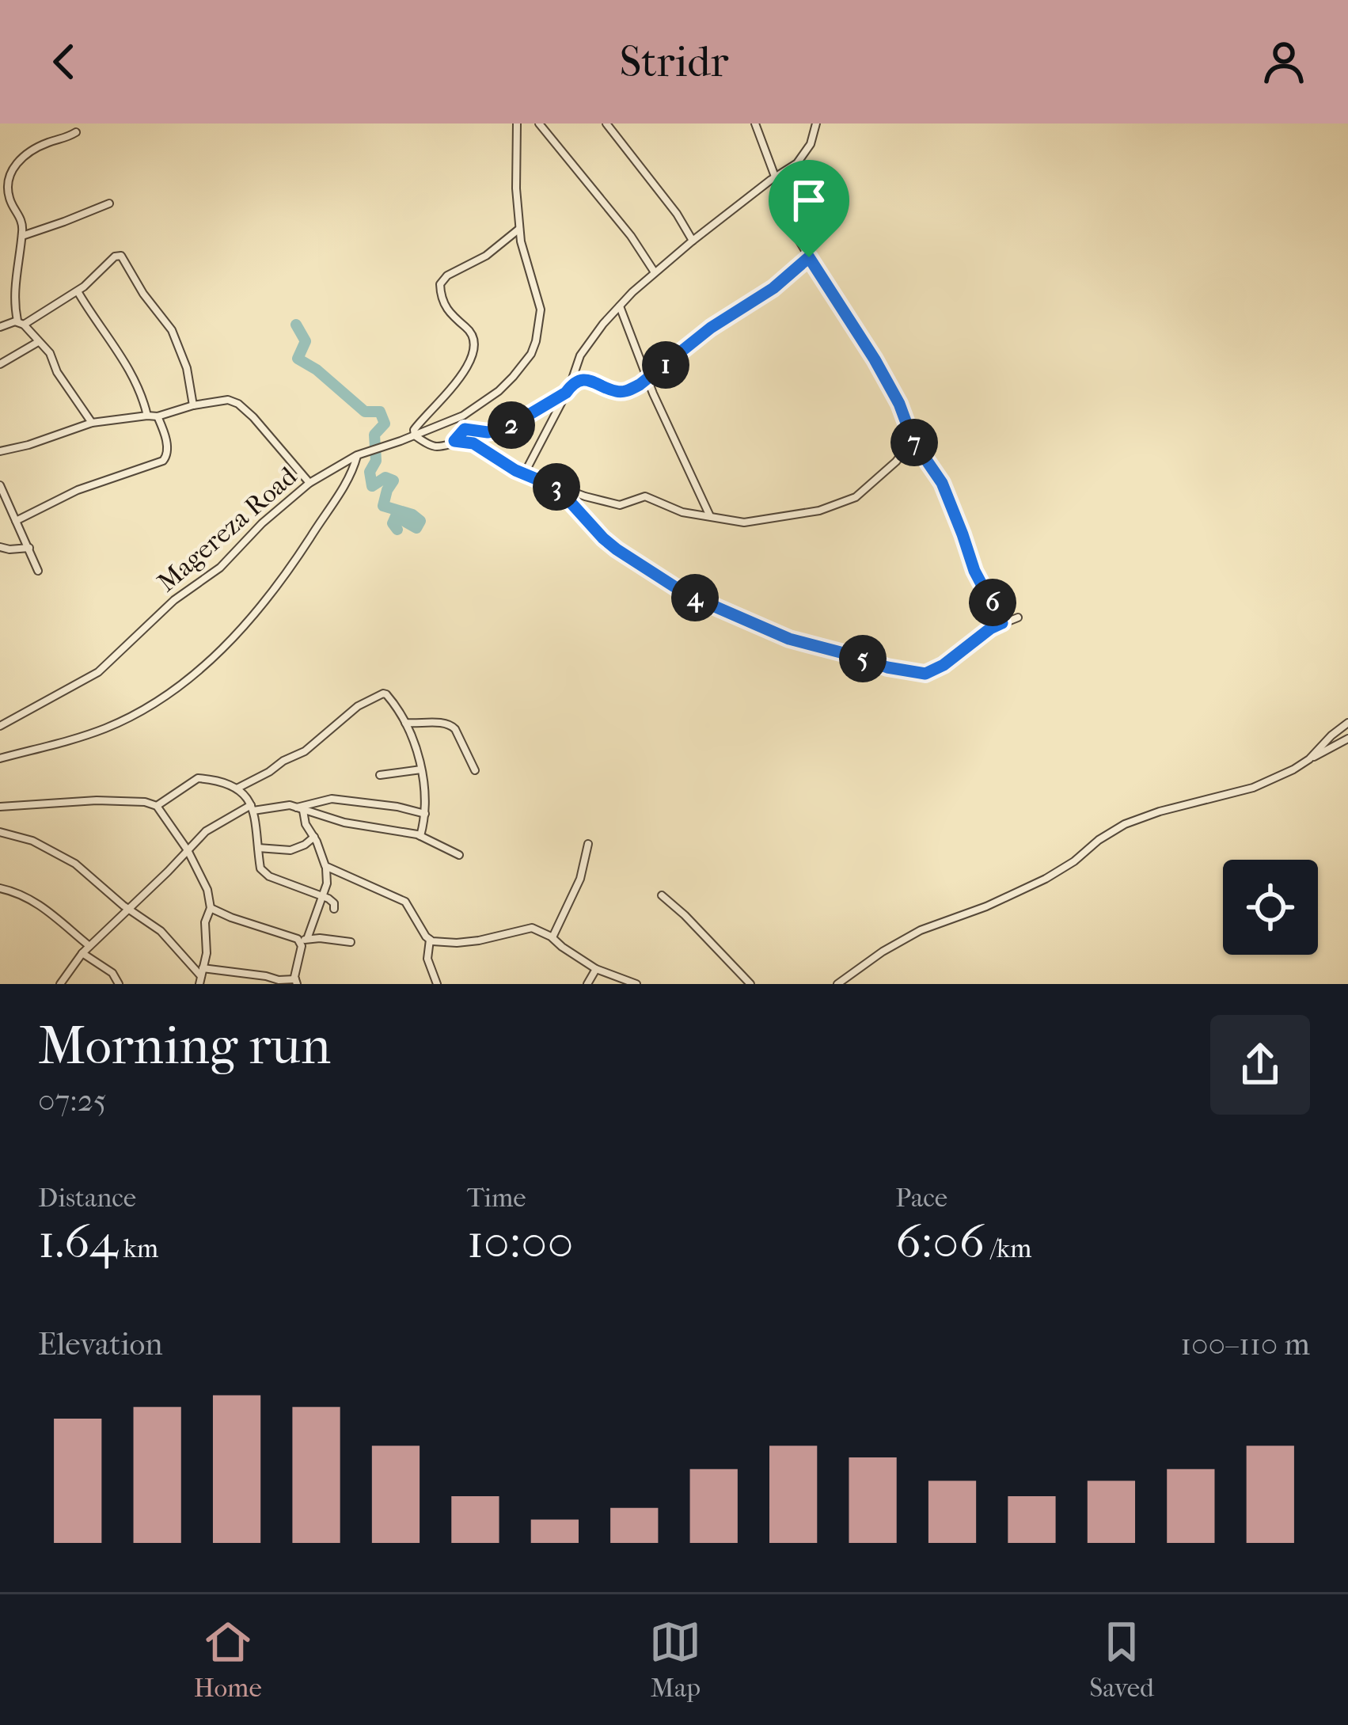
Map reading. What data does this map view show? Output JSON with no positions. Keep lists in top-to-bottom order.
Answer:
{
  "streets": {
    "street": ["Magereza Road"]
  },
  "page": {
    "header": "Stridr",
    "pins": [
      "1",
      "2",
      "7",
      "3",
      "4",
      "6",
      "5"
    ],
    "heading": ["Morning run", "07:25"],
    "stats": [
      ["Distance", "1.64 km"],
      ["Time", "10:00"],
      ["Pace", "6:06 /km"]
    ],
    "chart": ["Elevation", "100–110 m"],
    "tabs": ["Home", "Map", "Saved"]
  }
}
